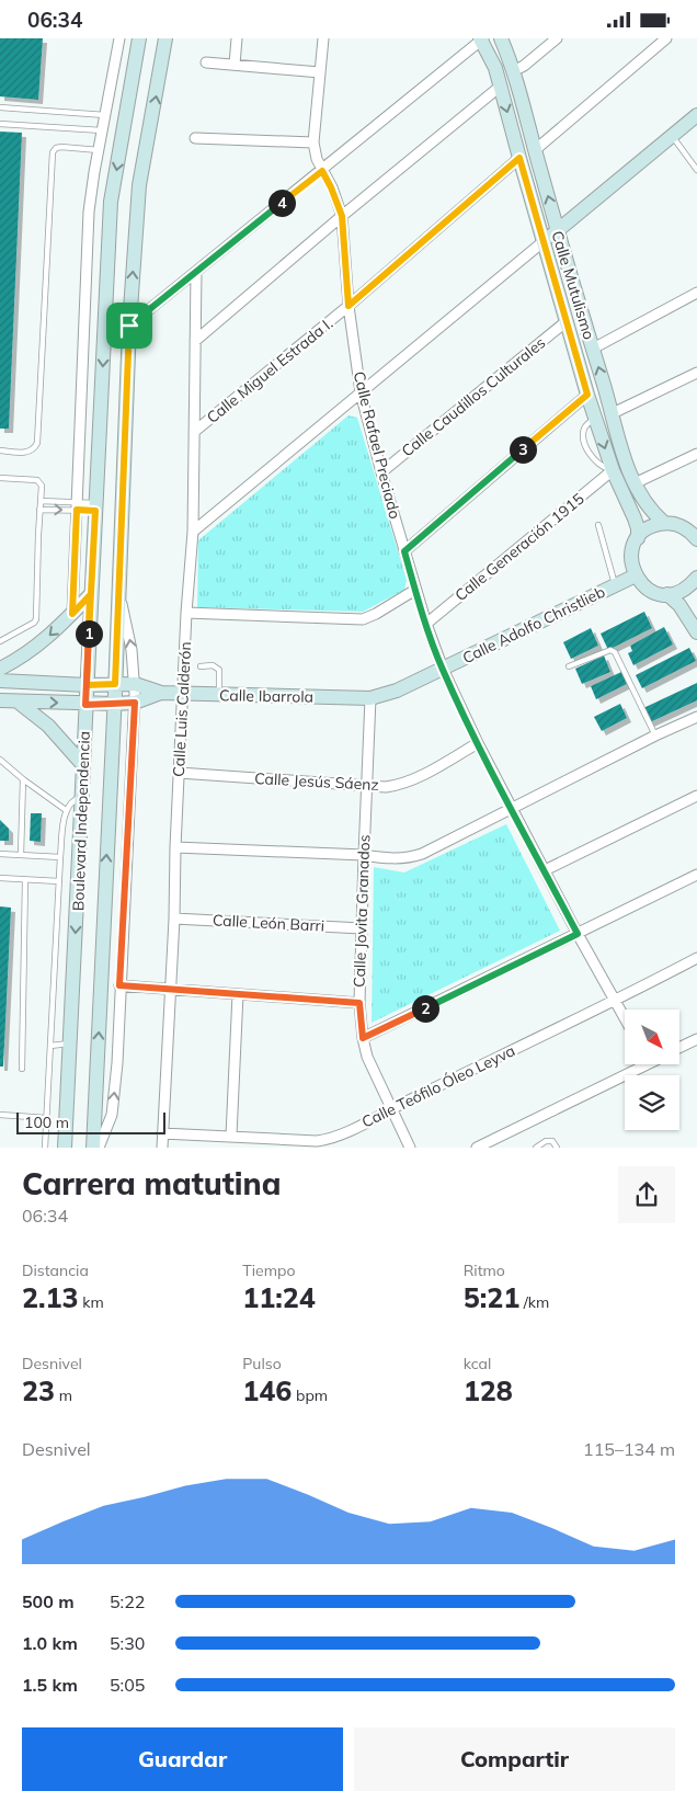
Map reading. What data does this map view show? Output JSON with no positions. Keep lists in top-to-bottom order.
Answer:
{
  "streets": {
    "main road": [
      "Calle Mutulismo",
      "Calle Adolfo Christlieb",
      "Calle Ibarrola",
      "Boulevard Independencia"
    ],
    "street": [
      "Calle Miguel Estrada I.",
      "Calle Caudillos Culturales",
      "Calle Rafael Preciado",
      "Calle Generación 1915",
      "Calle Luis Calderón",
      "Calle Jesús Sáenz",
      "Calle Jovita Granados",
      "Calle León Barri",
      "Calle Teófilo Óleo Leyva"
    ]
  },
  "crossings": [
    ["Calle Mutulismo", "Calle Miguel Estrada I."],
    ["Calle Mutulismo", "Calle Caudillos Culturales"],
    ["Calle Mutulismo", "Calle Generación 1915"],
    ["Calle Miguel Estrada I.", "Calle Rafael Preciado"],
    ["Calle Miguel Estrada I.", "Calle Luis Calderón"],
    ["Calle Caudillos Culturales", "Calle Rafael Preciado"],
    ["Calle Rafael Preciado", "Calle Generación 1915"],
    ["Calle Rafael Preciado", "Calle Adolfo Christlieb"],
    ["Calle Rafael Preciado", "Calle Jesús Sáenz"],
    ["Calle Rafael Preciado", "Calle Teófilo Óleo Leyva"],
    ["Calle Adolfo Christlieb", "Calle Ibarrola"],
    ["Calle Adolfo Christlieb", "Calle Jovita Granados"],
    ["Calle Ibarrola", "Calle Luis Calderón"],
    ["Calle Ibarrola", "Boulevard Independencia"],
    ["Calle Ibarrola", "Calle Jovita Granados"],
    ["Calle Luis Calderón", "Calle Jesús Sáenz"],
    ["Calle Luis Calderón", "Calle León Barri"],
    ["Calle Luis Calderón", "Calle Teófilo Óleo Leyva"],
    ["Calle Jesús Sáenz", "Calle Jovita Granados"],
    ["Calle Jovita Granados", "Calle León Barri"],
    ["Calle Jovita Granados", "Calle Teófilo Óleo Leyva"]
  ],
  "scale_bar": "100 m",
  "north": "bottom right",
  "page": {
    "status": "06:34",
    "pins": [
      "4",
      "3",
      "1",
      "2"
    ],
    "scale": "100 m",
    "heading": ["Carrera matutina", "06:34"],
    "stats": [
      ["Distancia", "2.13 km"],
      ["Tiempo", "11:24"],
      ["Ritmo", "5:21 /km"],
      ["Desnivel", "23 m"],
      ["Pulso", "146 bpm"],
      ["kcal", "128"]
    ],
    "chart": ["Desnivel", "115–134 m"],
    "list": [
      {
        "name": "500 m",
        "note": "5:22"
      },
      {
        "name": "1.0 km",
        "note": "5:30"
      },
      {
        "name": "1.5 km",
        "note": "5:05"
      }
    ],
    "buttons": ["Guardar", "Compartir"]
  }
}
